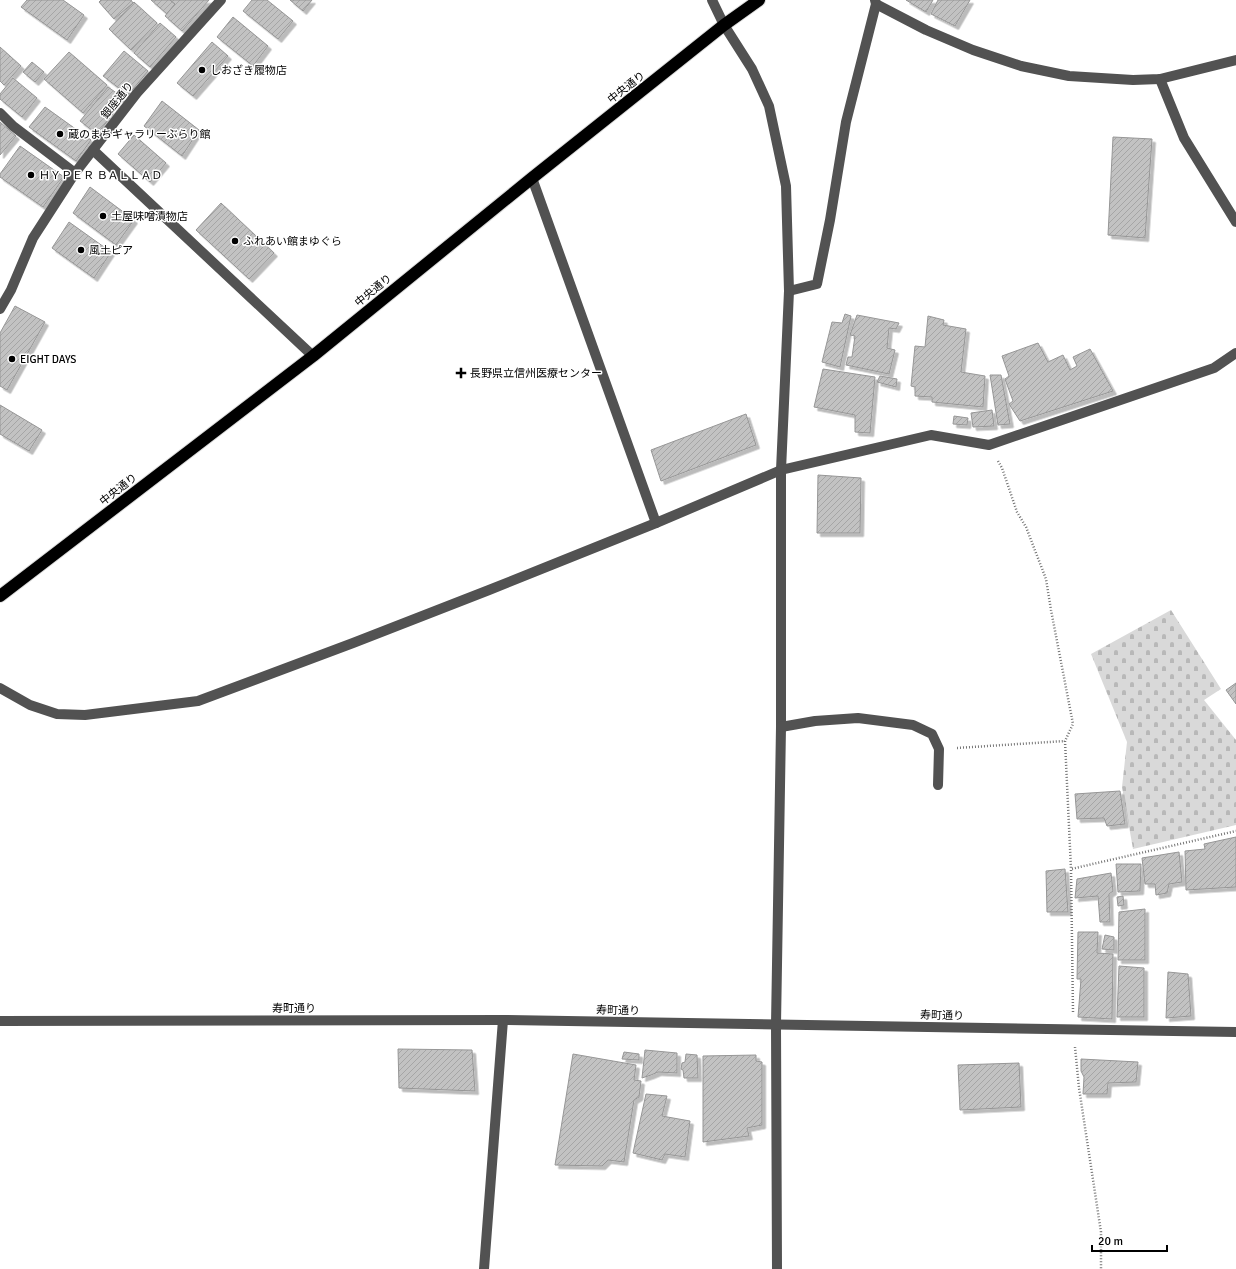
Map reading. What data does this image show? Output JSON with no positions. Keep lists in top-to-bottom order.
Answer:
{
  "streets": {
    "highway": ["中央通り"],
    "street": ["銀座通り", "寿町通り"]
  },
  "places": {
    "other": [
      "しおざき履物店",
      "蔵のまちギャラリーぶらり館",
      "ＨＹＰＥＲ ＢＡＬＬＡＤ",
      "土屋味噌漬物店",
      "ふれあい館まゆぐら",
      "風土ピア",
      "EIGHT DAYS"
    ],
    "health": ["長野県立信州医療センター"]
  },
  "scale_bar": "20 m"
}
